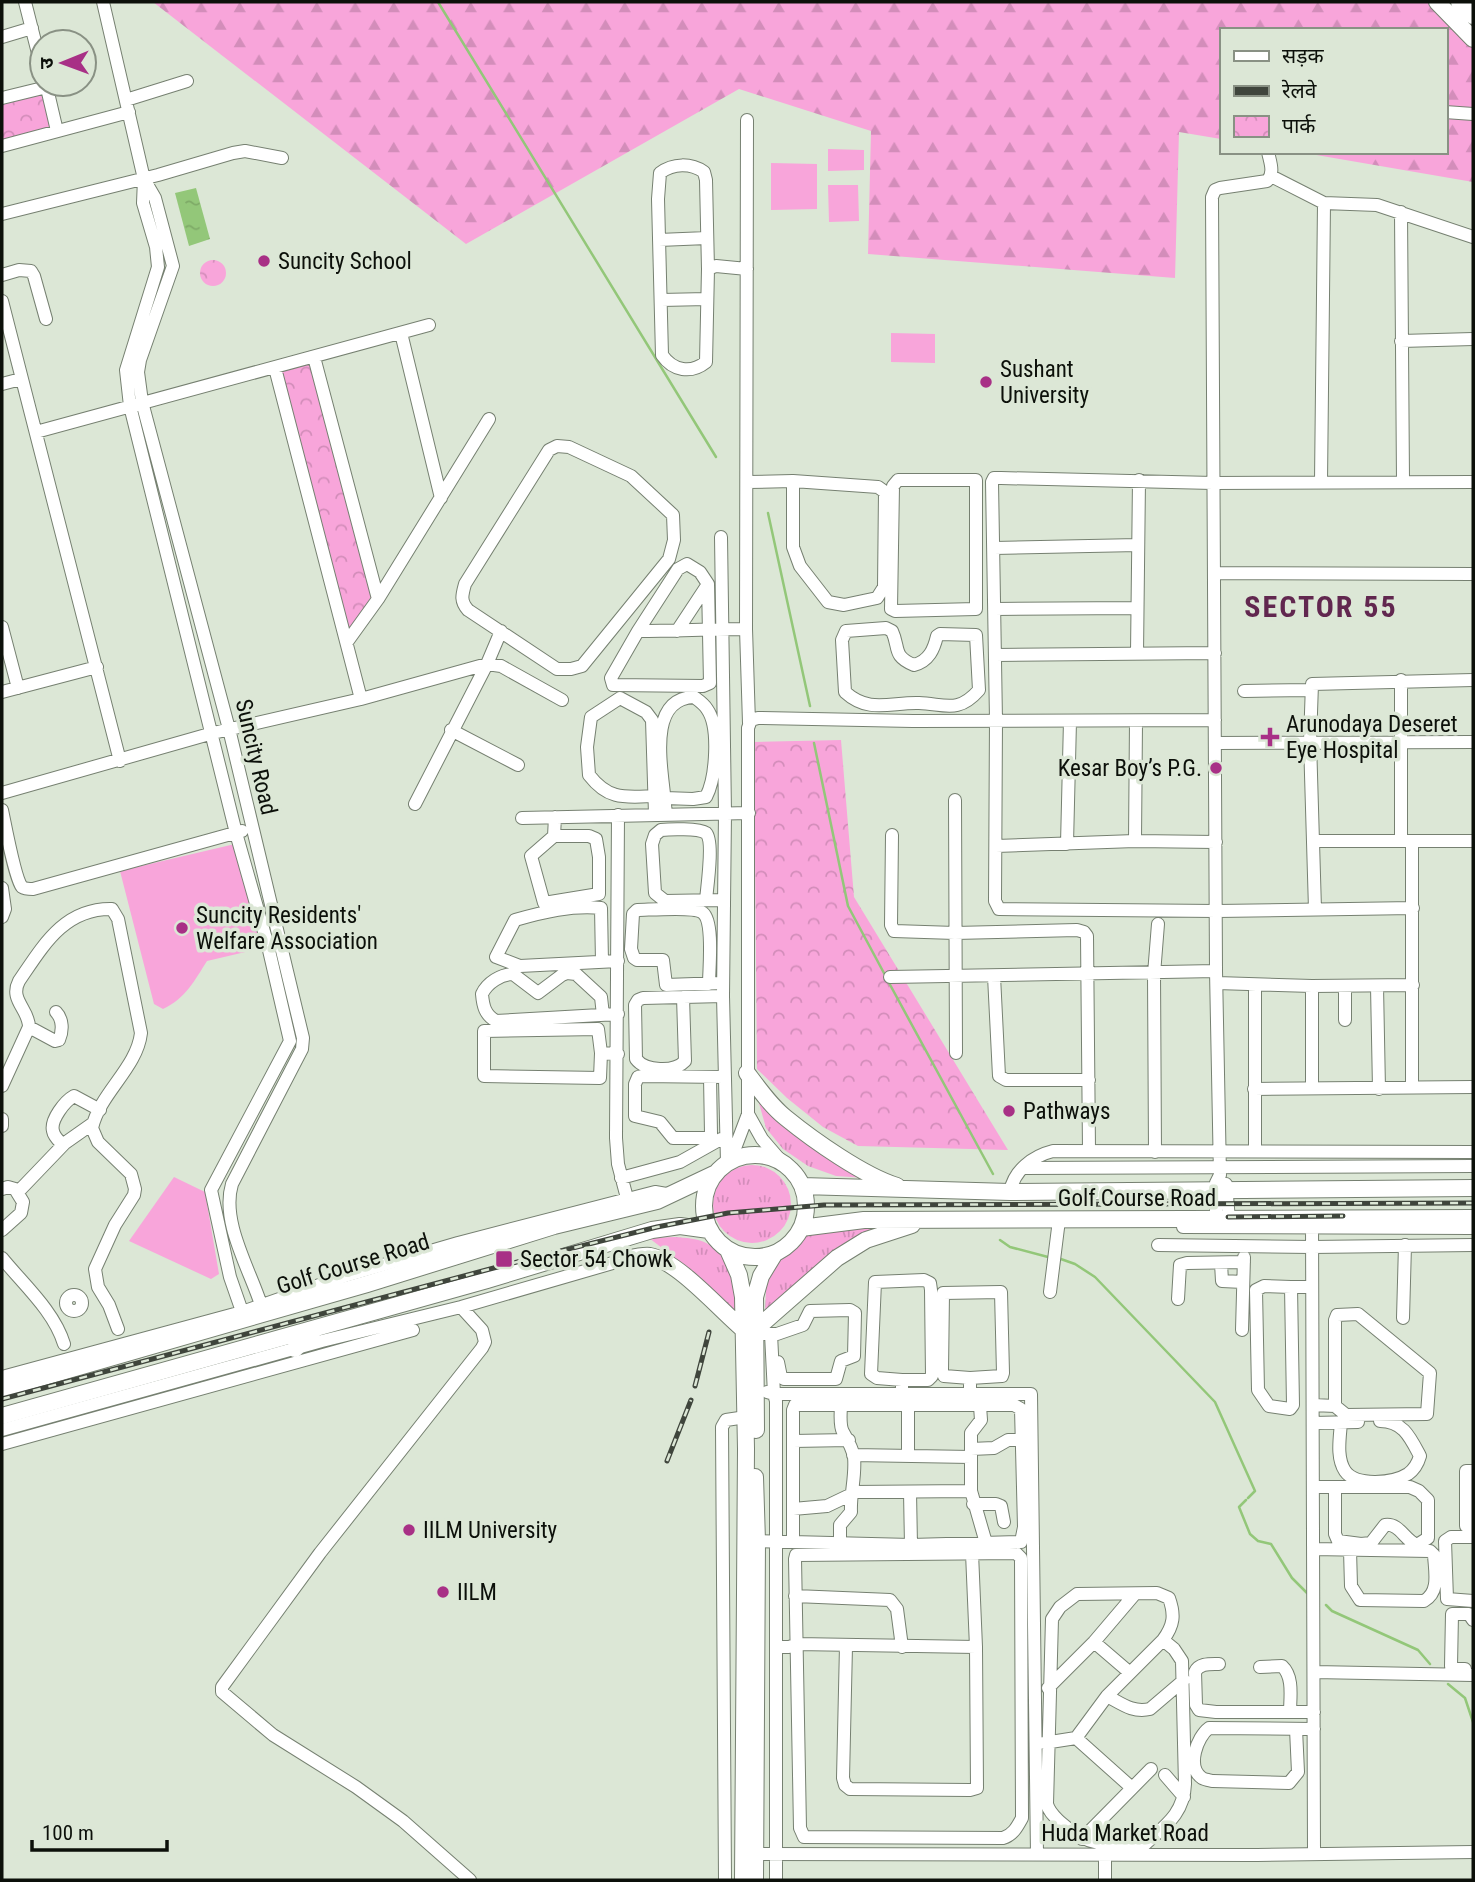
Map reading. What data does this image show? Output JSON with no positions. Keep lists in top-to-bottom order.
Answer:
{
  "streets": {
    "main road": ["Golf Course Road"],
    "street": ["Suncity Road", "Huda Market Road"]
  },
  "crossings": [
    ["Suncity Road", "Golf Course Road"]
  ],
  "districts": ["SECTOR 55"],
  "places": {
    "other": [
      "Suncity School",
      "Sushant University",
      "Kesar Boy’s P.G.",
      "Suncity Residents' Welfare Association",
      "Pathways",
      "IILM University",
      "IILM"
    ],
    "health": ["Arunodaya Deseret Eye Hospital"],
    "transit": ["Sector 54 Chowk"]
  },
  "legend": ["सड़क", "रेलवे", "पार्क"],
  "scale_bar": "100 m",
  "north": "left"
}
